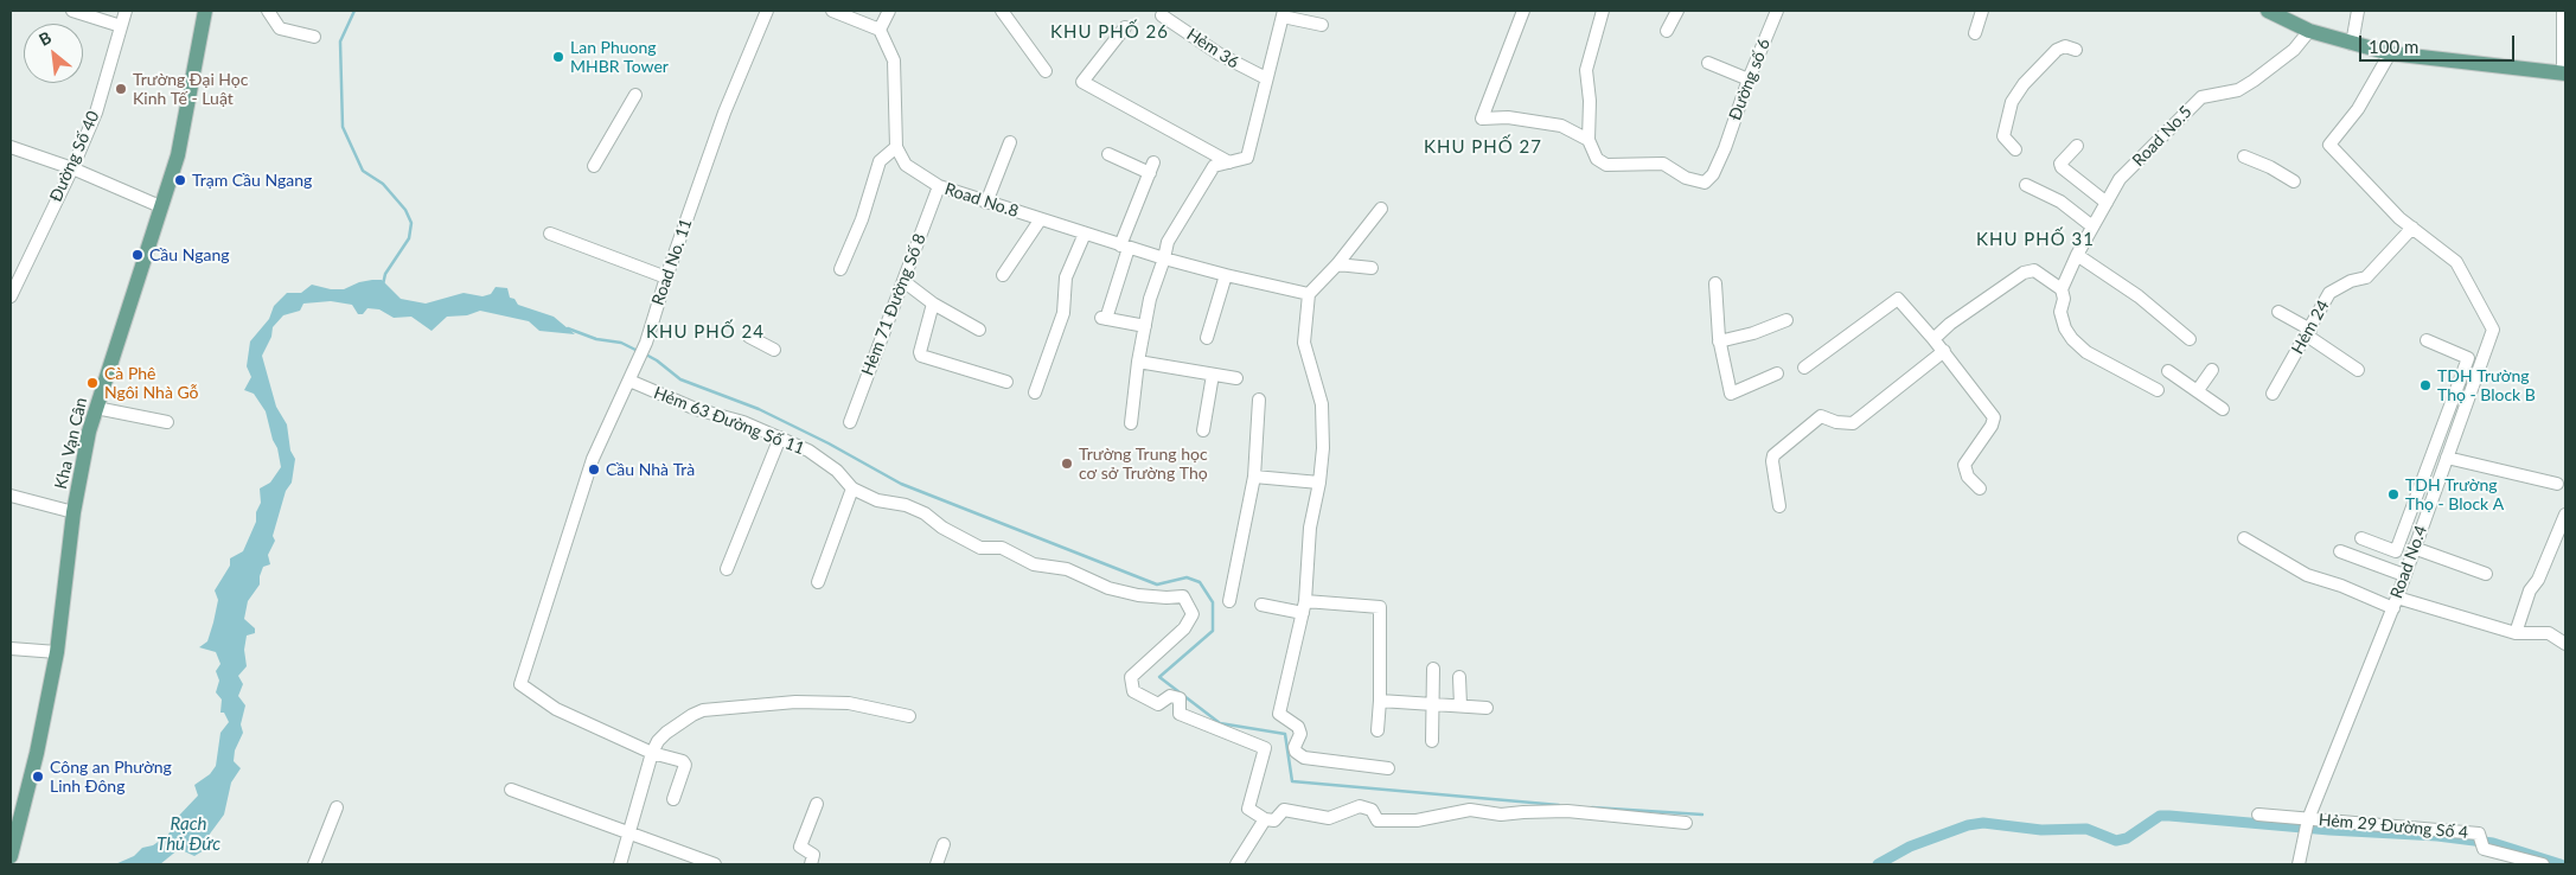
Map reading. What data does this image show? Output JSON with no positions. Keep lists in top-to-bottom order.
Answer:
{
  "streets": {
    "main road": ["Kha Vạn Cân"],
    "street": [
      "Hẻm 36",
      "Đường số 6",
      "Road No.5",
      "Đường Số 40",
      "Road No.8",
      "Road No. 11",
      "Hẻm 71 Đường Số 8",
      "Hẻm 24",
      "Hẻm 63 Đường Số 11",
      "Road No.4",
      "Hẻm 29 Đường Số 4"
    ]
  },
  "crossings": [
    ["Road No.8", "Hẻm 71 Đường Số 8"],
    ["Road No. 11", "Hẻm 63 Đường Số 11"],
    ["Hẻm 24", "Road No.4"],
    ["Road No.4", "Hẻm 29 Đường Số 4"]
  ],
  "districts": [
    "KHU PHỐ 26",
    "KHU PHỐ 27",
    "KHU PHỐ 31",
    "KHU PHỐ 24"
  ],
  "water": ["Rạch Thủ Đức"],
  "places": [
    "Lan Phuong MHBR Tower",
    "Trường Đại Học Kinh Tế - Luật",
    "Trạm Cầu Ngang",
    "Cầu Ngang",
    "Cà Phê Ngôi Nhà Gỗ",
    "TDH Trường Thọ - Block B",
    "Trường Trung học cơ sở Trường Thọ",
    "Cầu Nhà Trà",
    "TDH Trường Thọ - Block A",
    "Công an Phường Linh Đông"
  ],
  "scale_bar": "100 m",
  "north": "top left"
}
